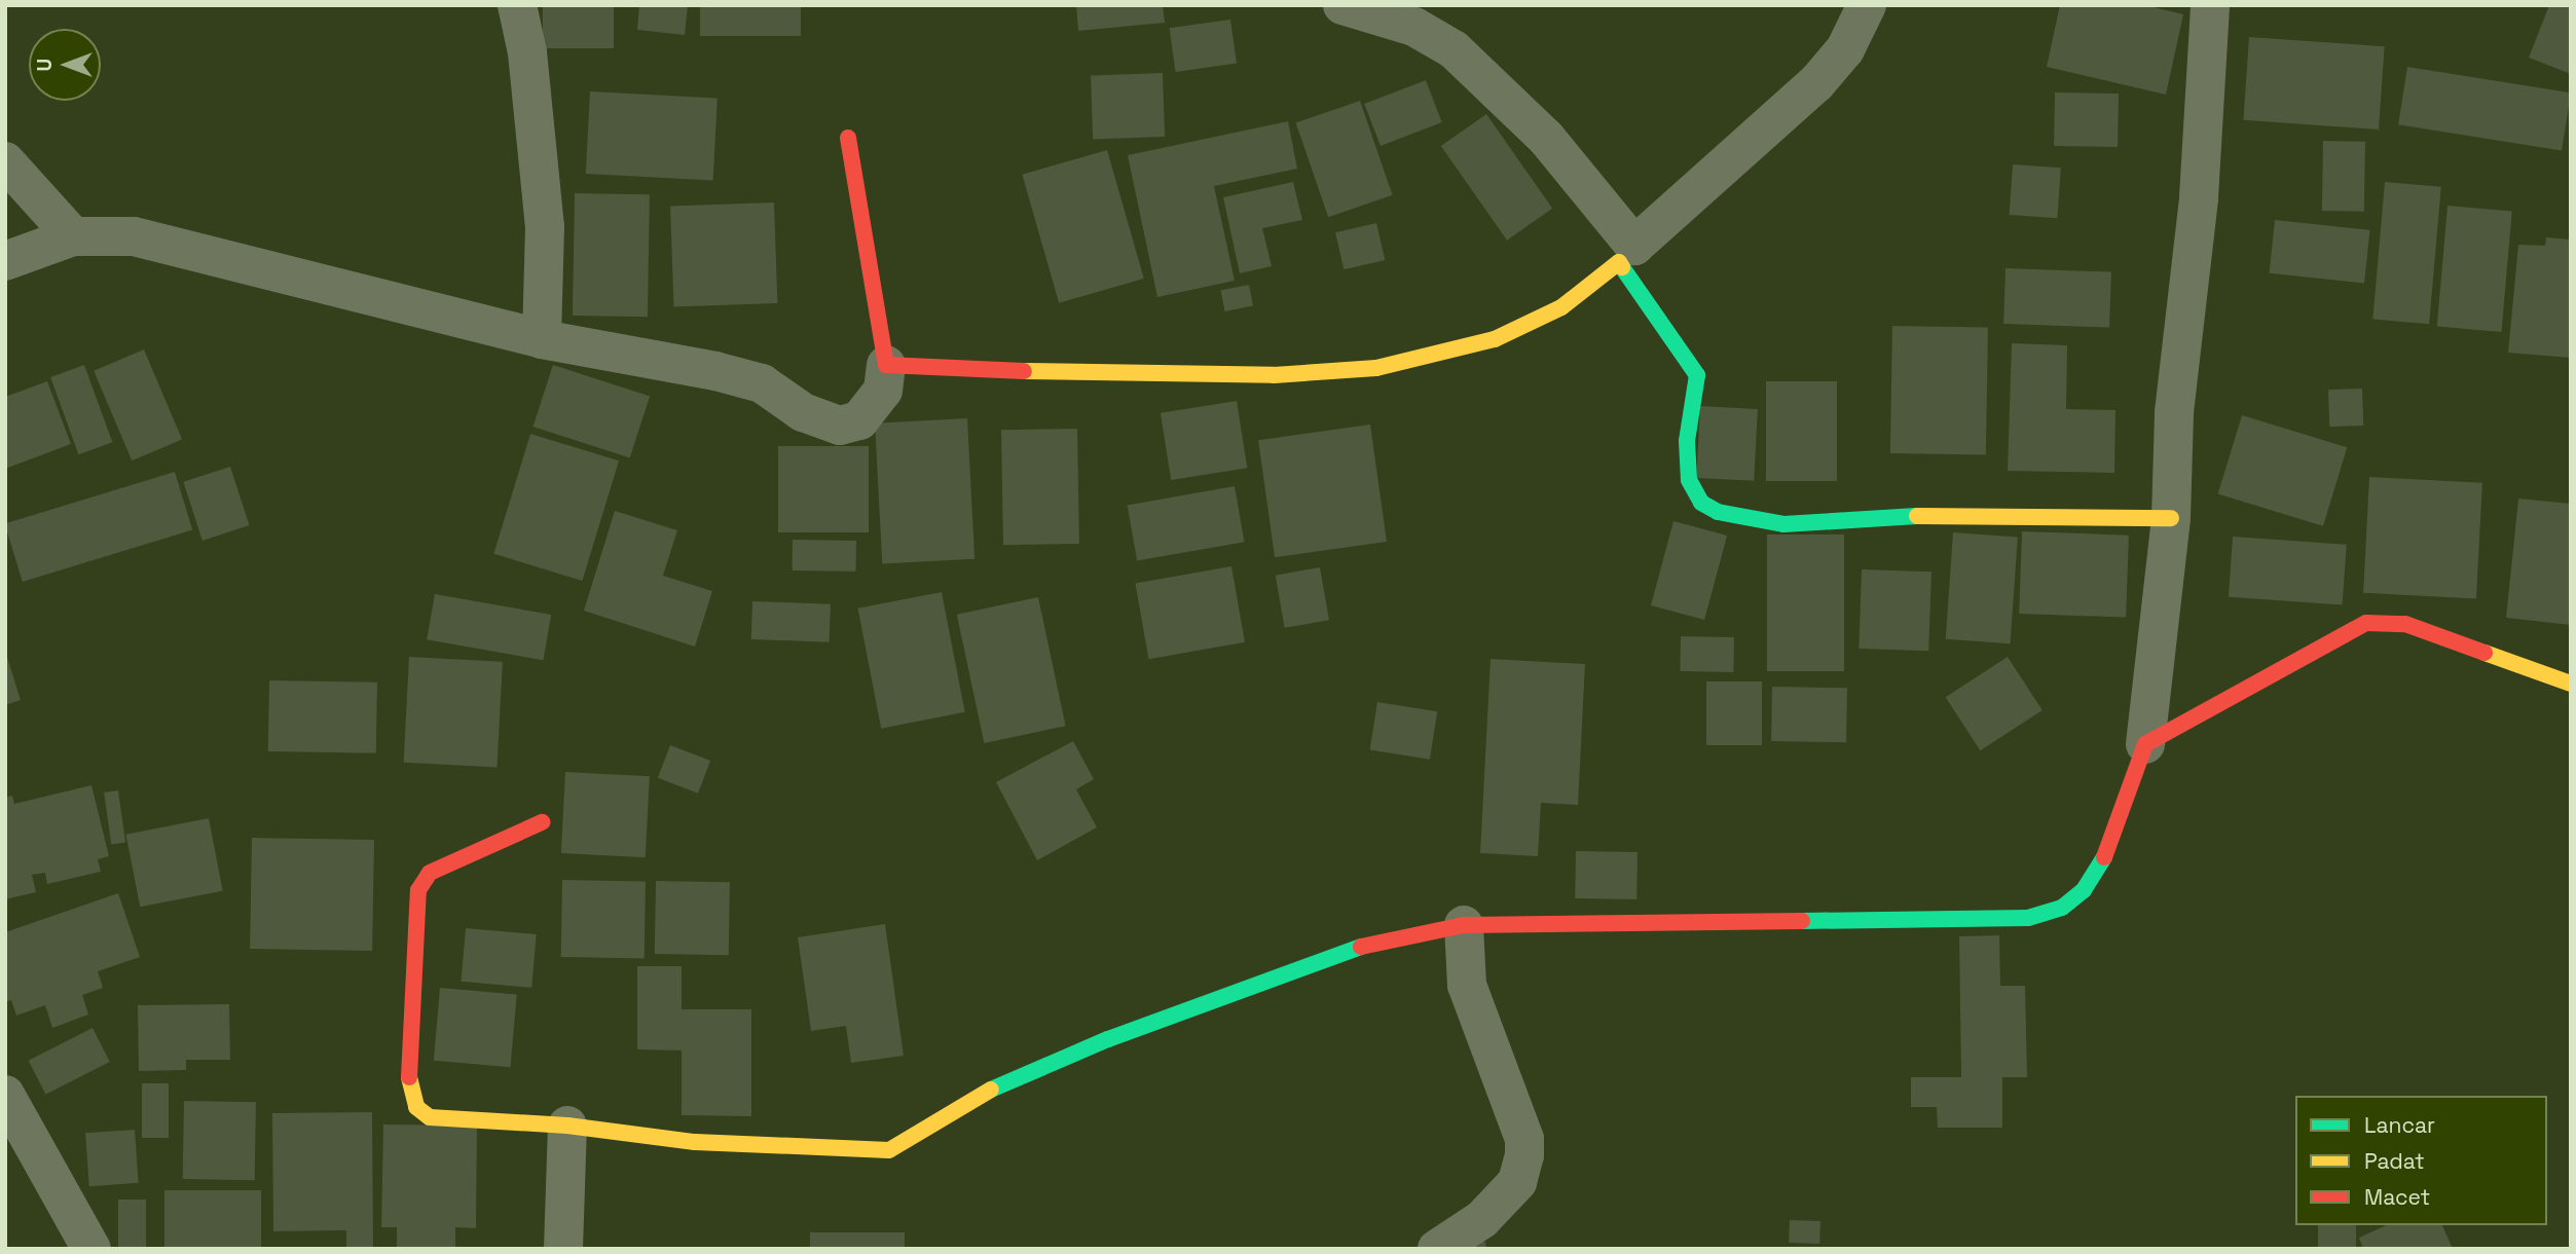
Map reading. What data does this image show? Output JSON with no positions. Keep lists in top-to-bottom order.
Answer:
{
  "legend": ["Lancar", "Padat", "Macet"],
  "north": "left"
}
